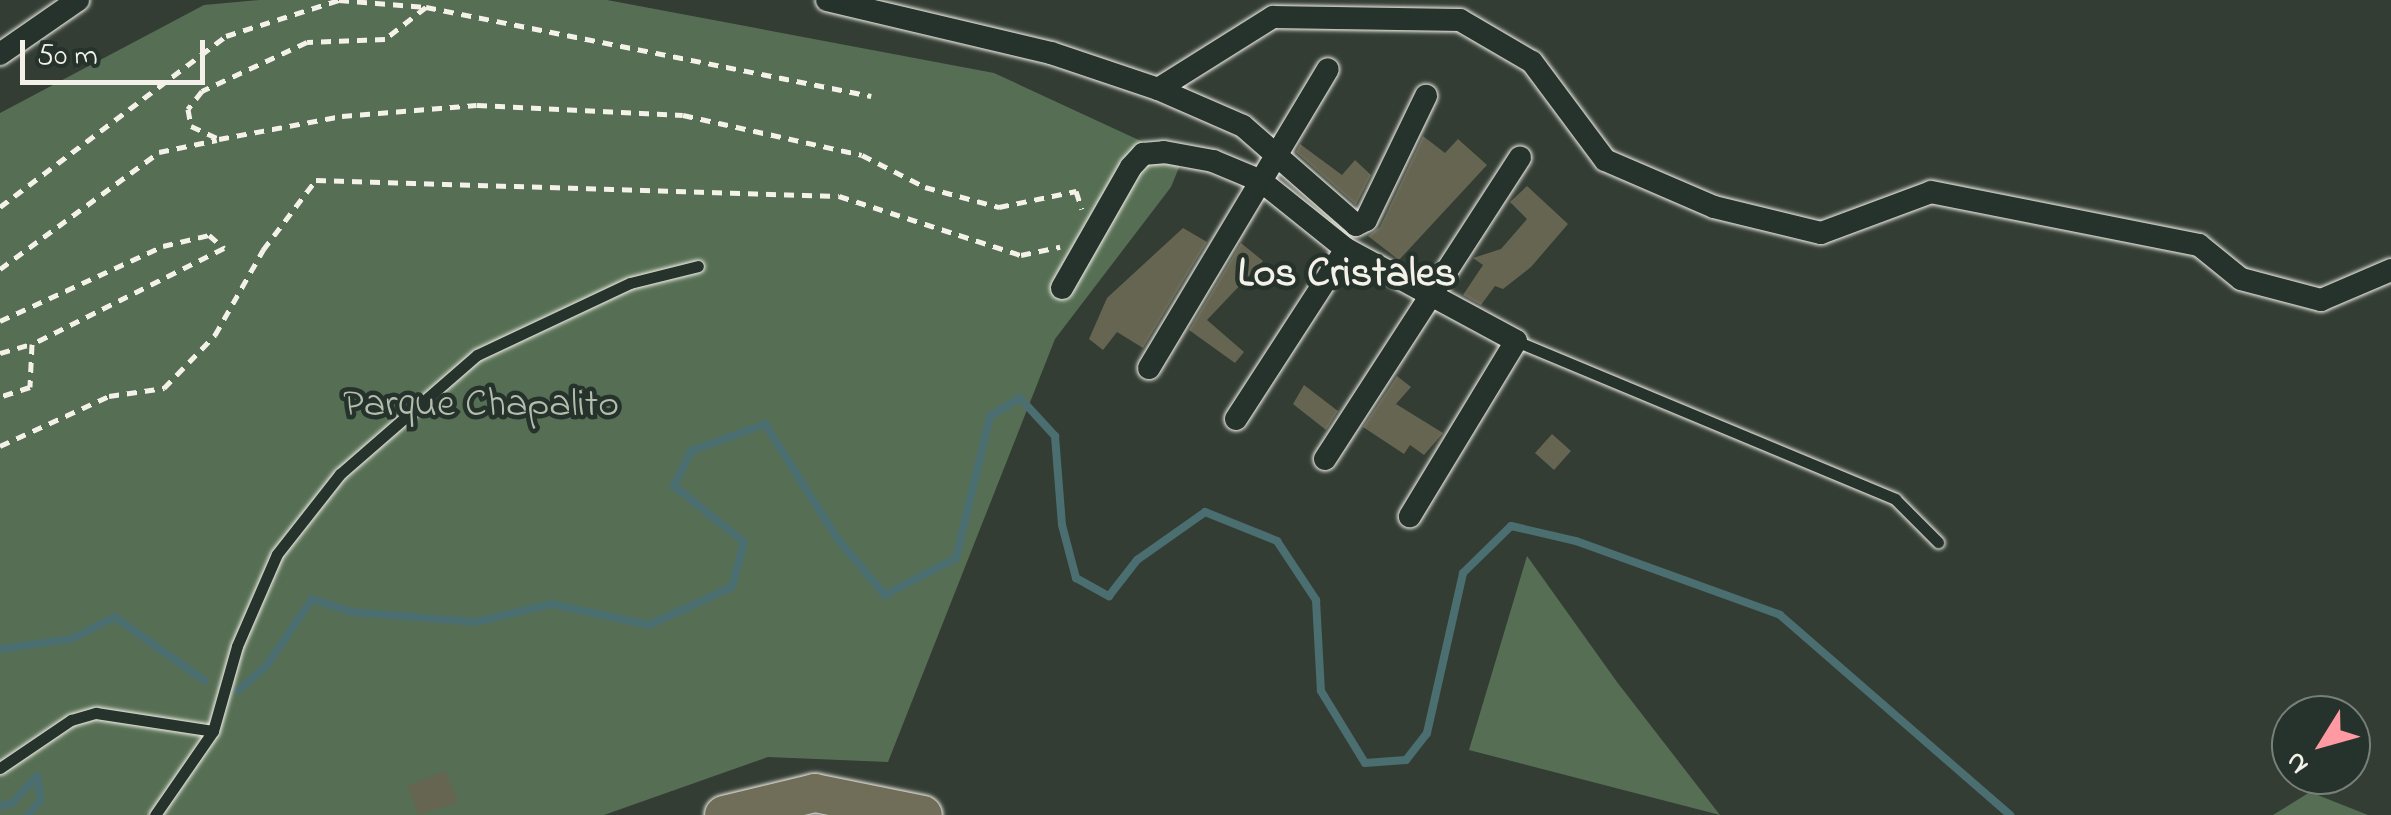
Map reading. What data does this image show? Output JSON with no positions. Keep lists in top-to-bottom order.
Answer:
{
  "districts": ["Los Cristales"],
  "parks": ["Parque Chapalito"],
  "scale_bar": "50 m",
  "north": "bottom left"
}
